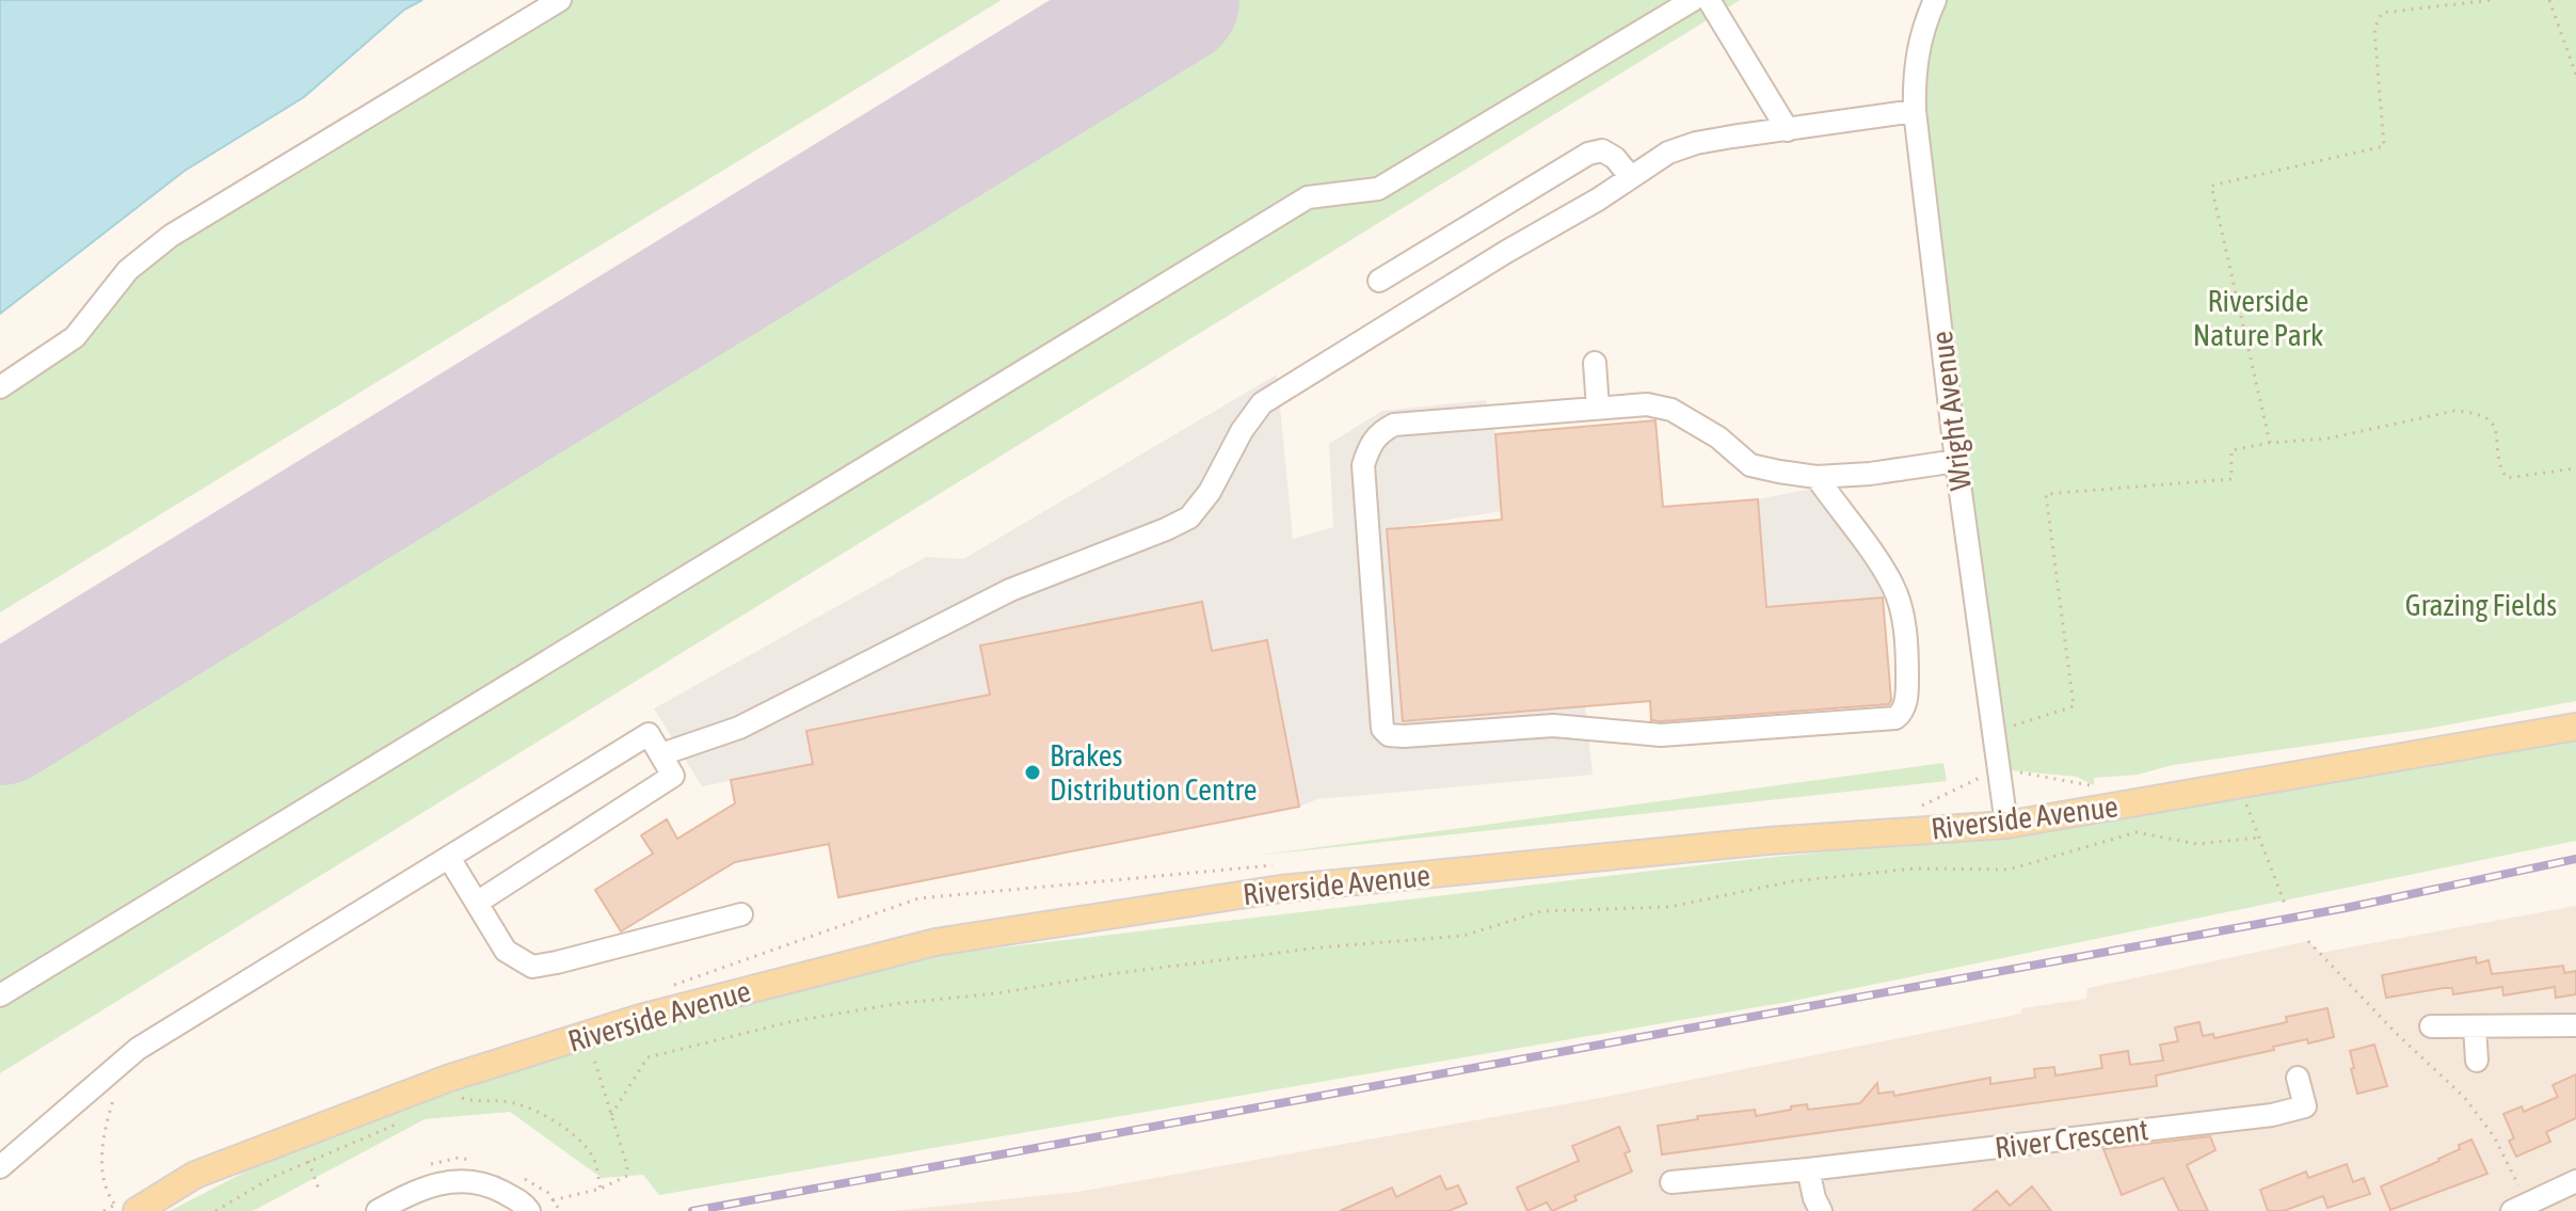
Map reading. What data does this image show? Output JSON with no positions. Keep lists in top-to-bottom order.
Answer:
{
  "streets": {
    "main road": ["Riverside Avenue"],
    "street": ["Wright Avenue", "River Crescent"]
  },
  "crossings": [
    ["Wright Avenue", "Riverside Avenue"]
  ],
  "parks": ["Riverside Nature Park", "Grazing Fields"],
  "places": ["Brakes Distribution Centre"]
}
